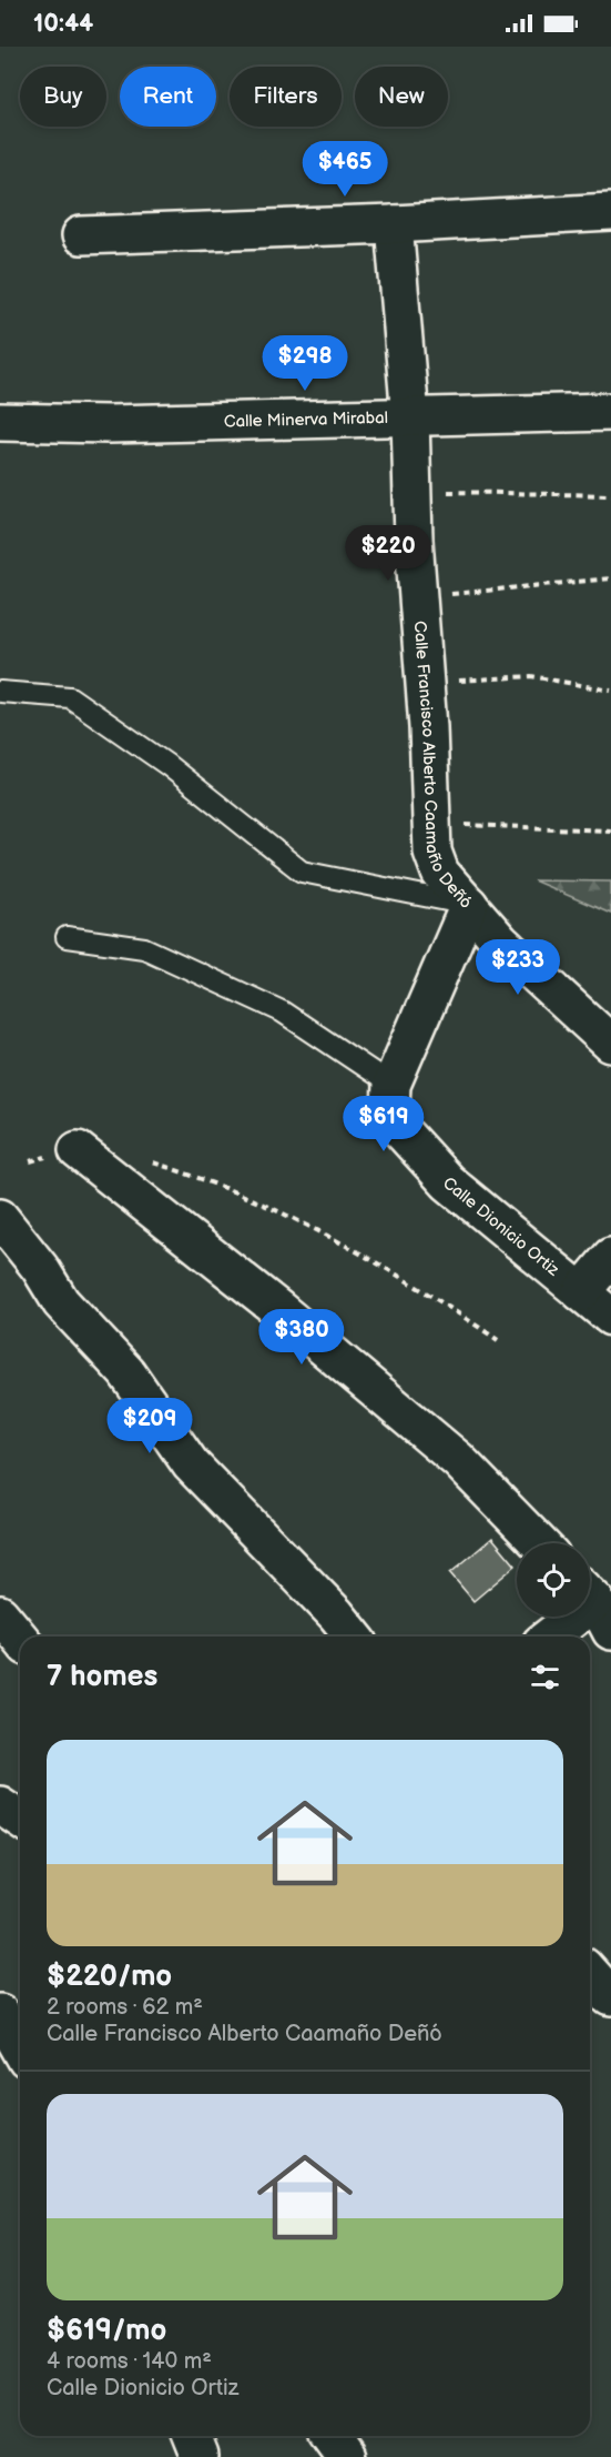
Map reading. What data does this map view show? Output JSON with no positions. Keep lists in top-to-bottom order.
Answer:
{
  "streets": {
    "street": ["Calle Minerva Mirabal", "Calle Francisco Alberto Caamaño Deñó", "Calle Dionicio Ortiz"]
  },
  "crossings": [
    ["Calle Minerva Mirabal", "Calle Francisco Alberto Caamaño Deñó"]
  ],
  "page": {
    "status": "10:44",
    "chip": [
      "Buy",
      "Rent",
      "Filters",
      "New"
    ],
    "price": [
      "$465",
      "$298",
      "$220",
      "$233",
      "$619",
      "$380",
      "$209"
    ],
    "heading": "7 homes",
    "list": [
      {
        "name": "$220/mo",
        "note": "2 rooms · 62 m² · Calle Francisco Alberto Caamaño Deñó"
      },
      {
        "name": "$619/mo",
        "note": "4 rooms · 140 m² · Calle Dionicio Ortiz"
      }
    ]
  }
}
